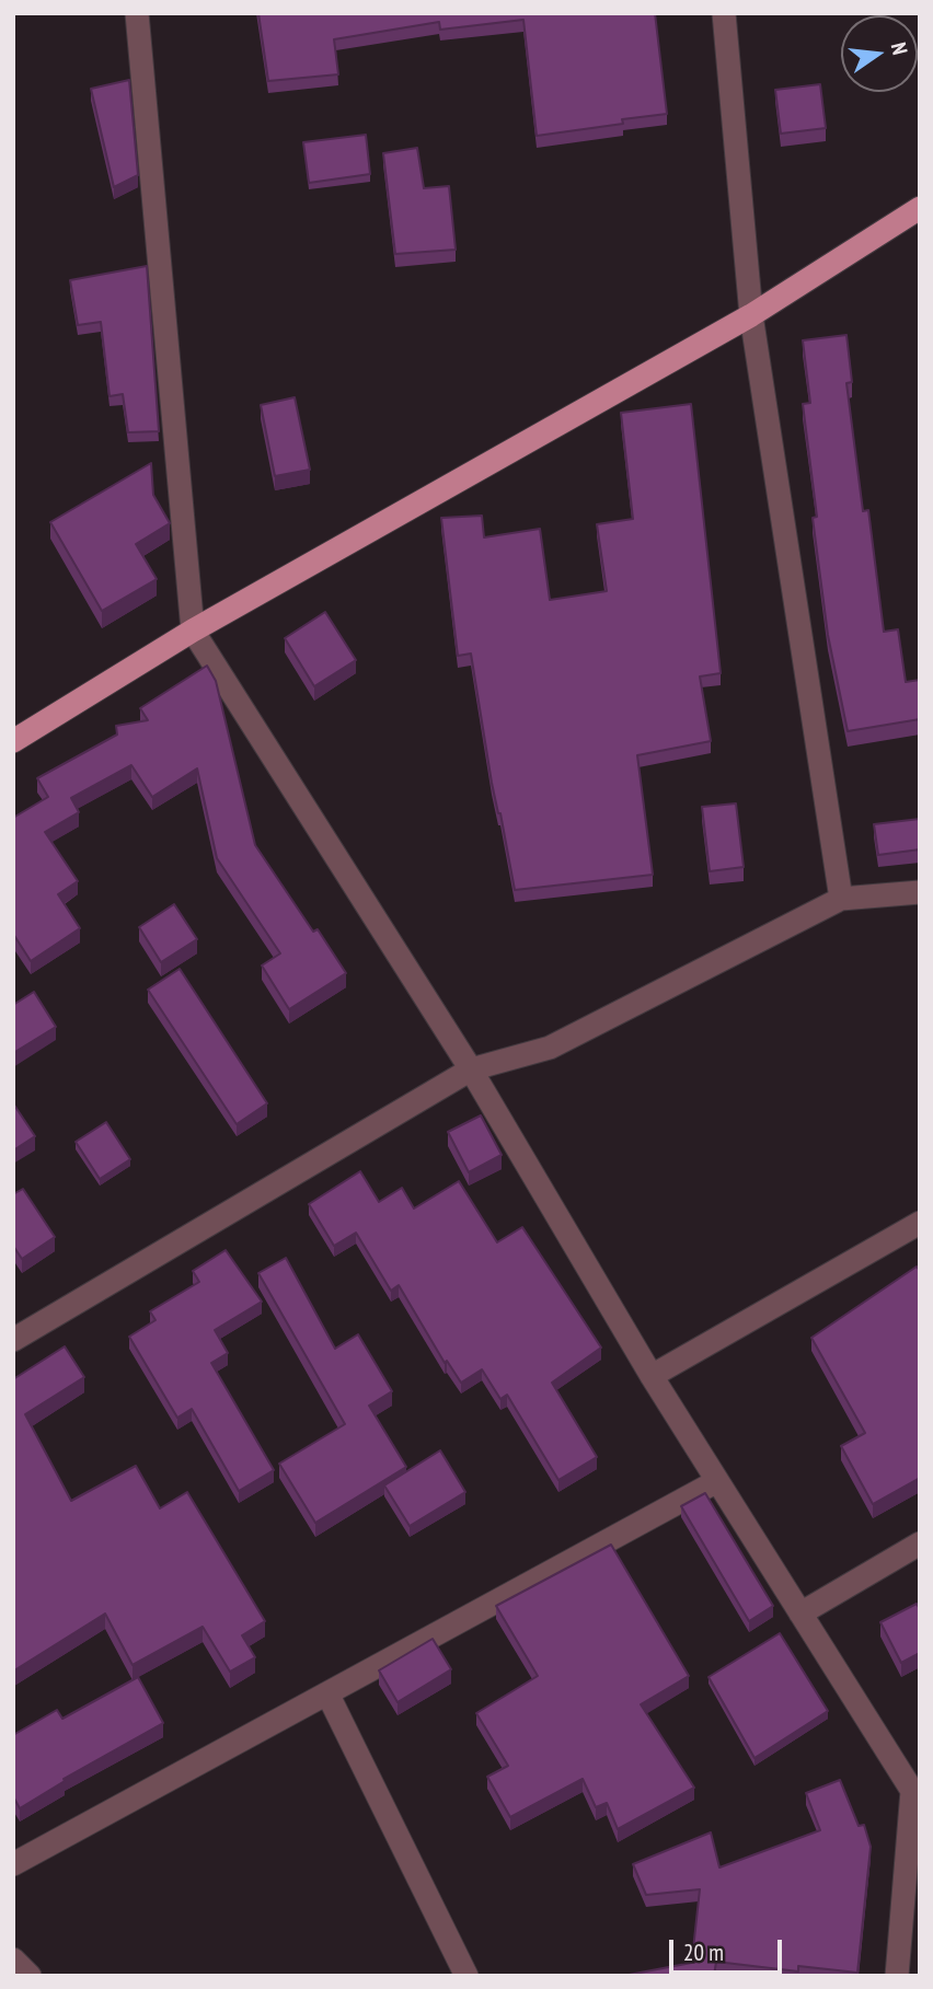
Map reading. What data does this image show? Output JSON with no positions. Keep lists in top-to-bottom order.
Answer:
{
  "scale_bar": "20 m",
  "north": "right"
}
